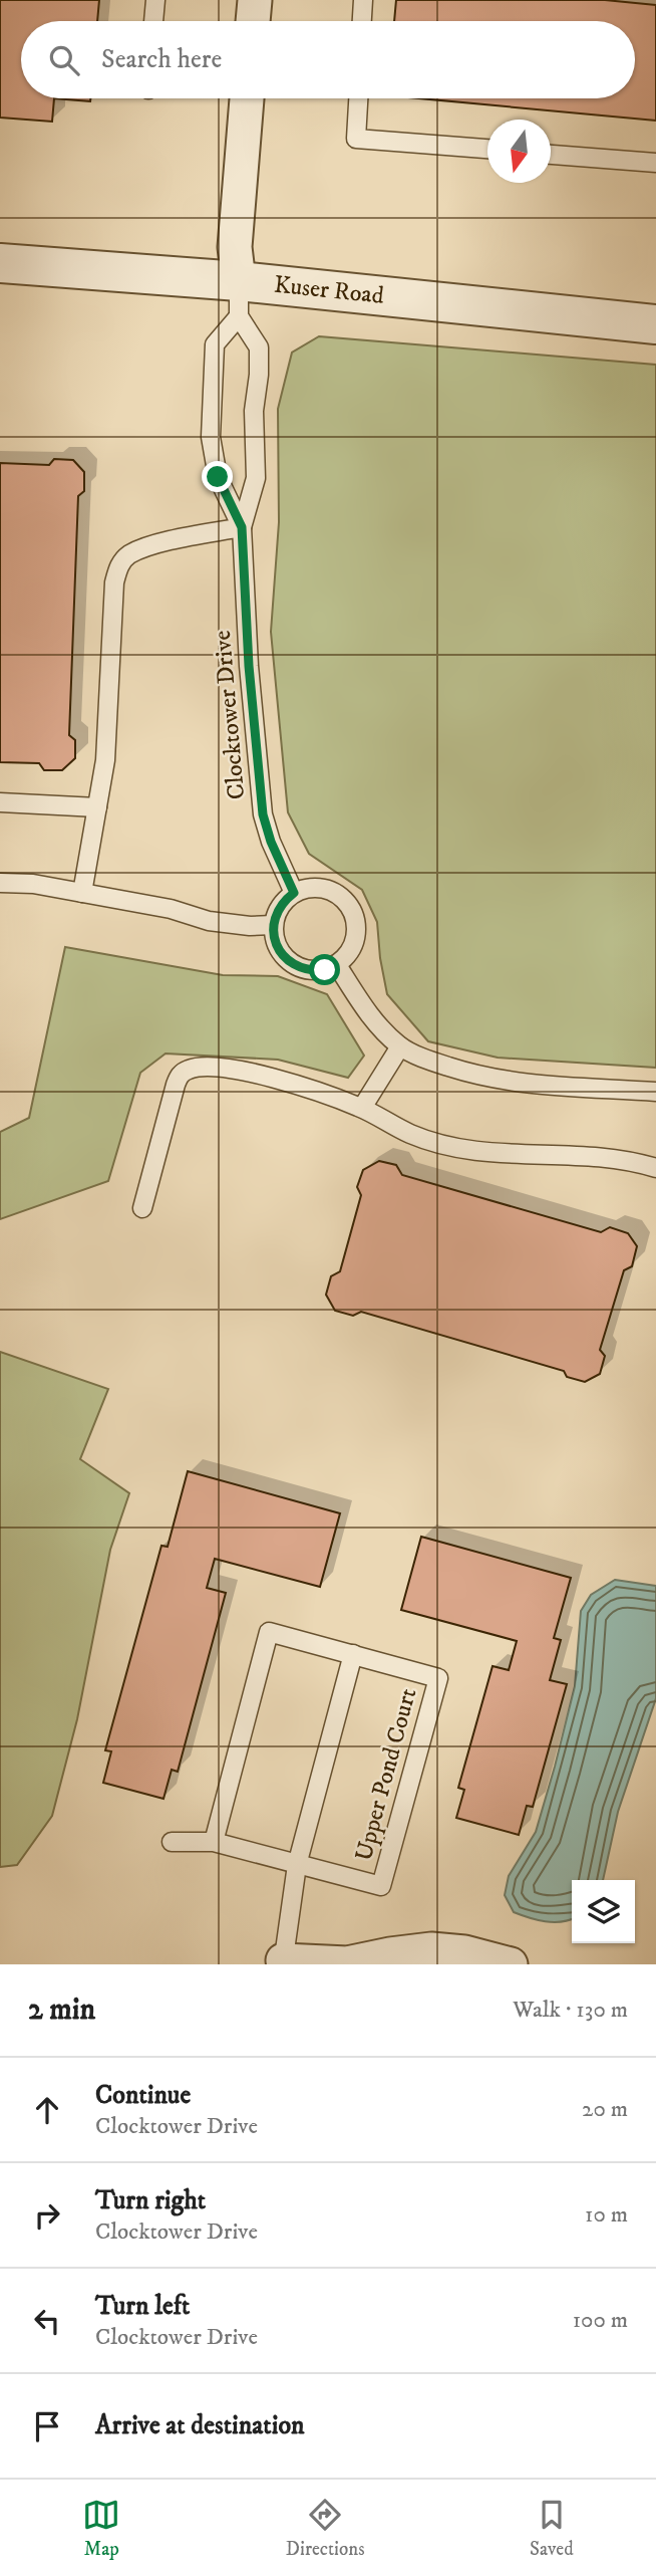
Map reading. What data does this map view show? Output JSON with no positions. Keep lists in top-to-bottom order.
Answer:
{
  "streets": {
    "street": ["Kuser Road"],
    "lane": ["Clocktower Drive", "Upper Pond Court"]
  },
  "crossings": [
    ["Kuser Road", "Clocktower Drive"]
  ],
  "north": "bottom",
  "page": {
    "search": "Search here",
    "heading": ["2 min", "Walk · 130 m"],
    "list": [
      ["Continue", "Clocktower Drive", "20 m"],
      ["Turn right", "Clocktower Drive", "10 m"],
      ["Turn left", "Clocktower Drive", "100 m"],
      "Arrive at destination"
    ],
    "nav": ["Map", "Directions", "Saved"]
  }
}
